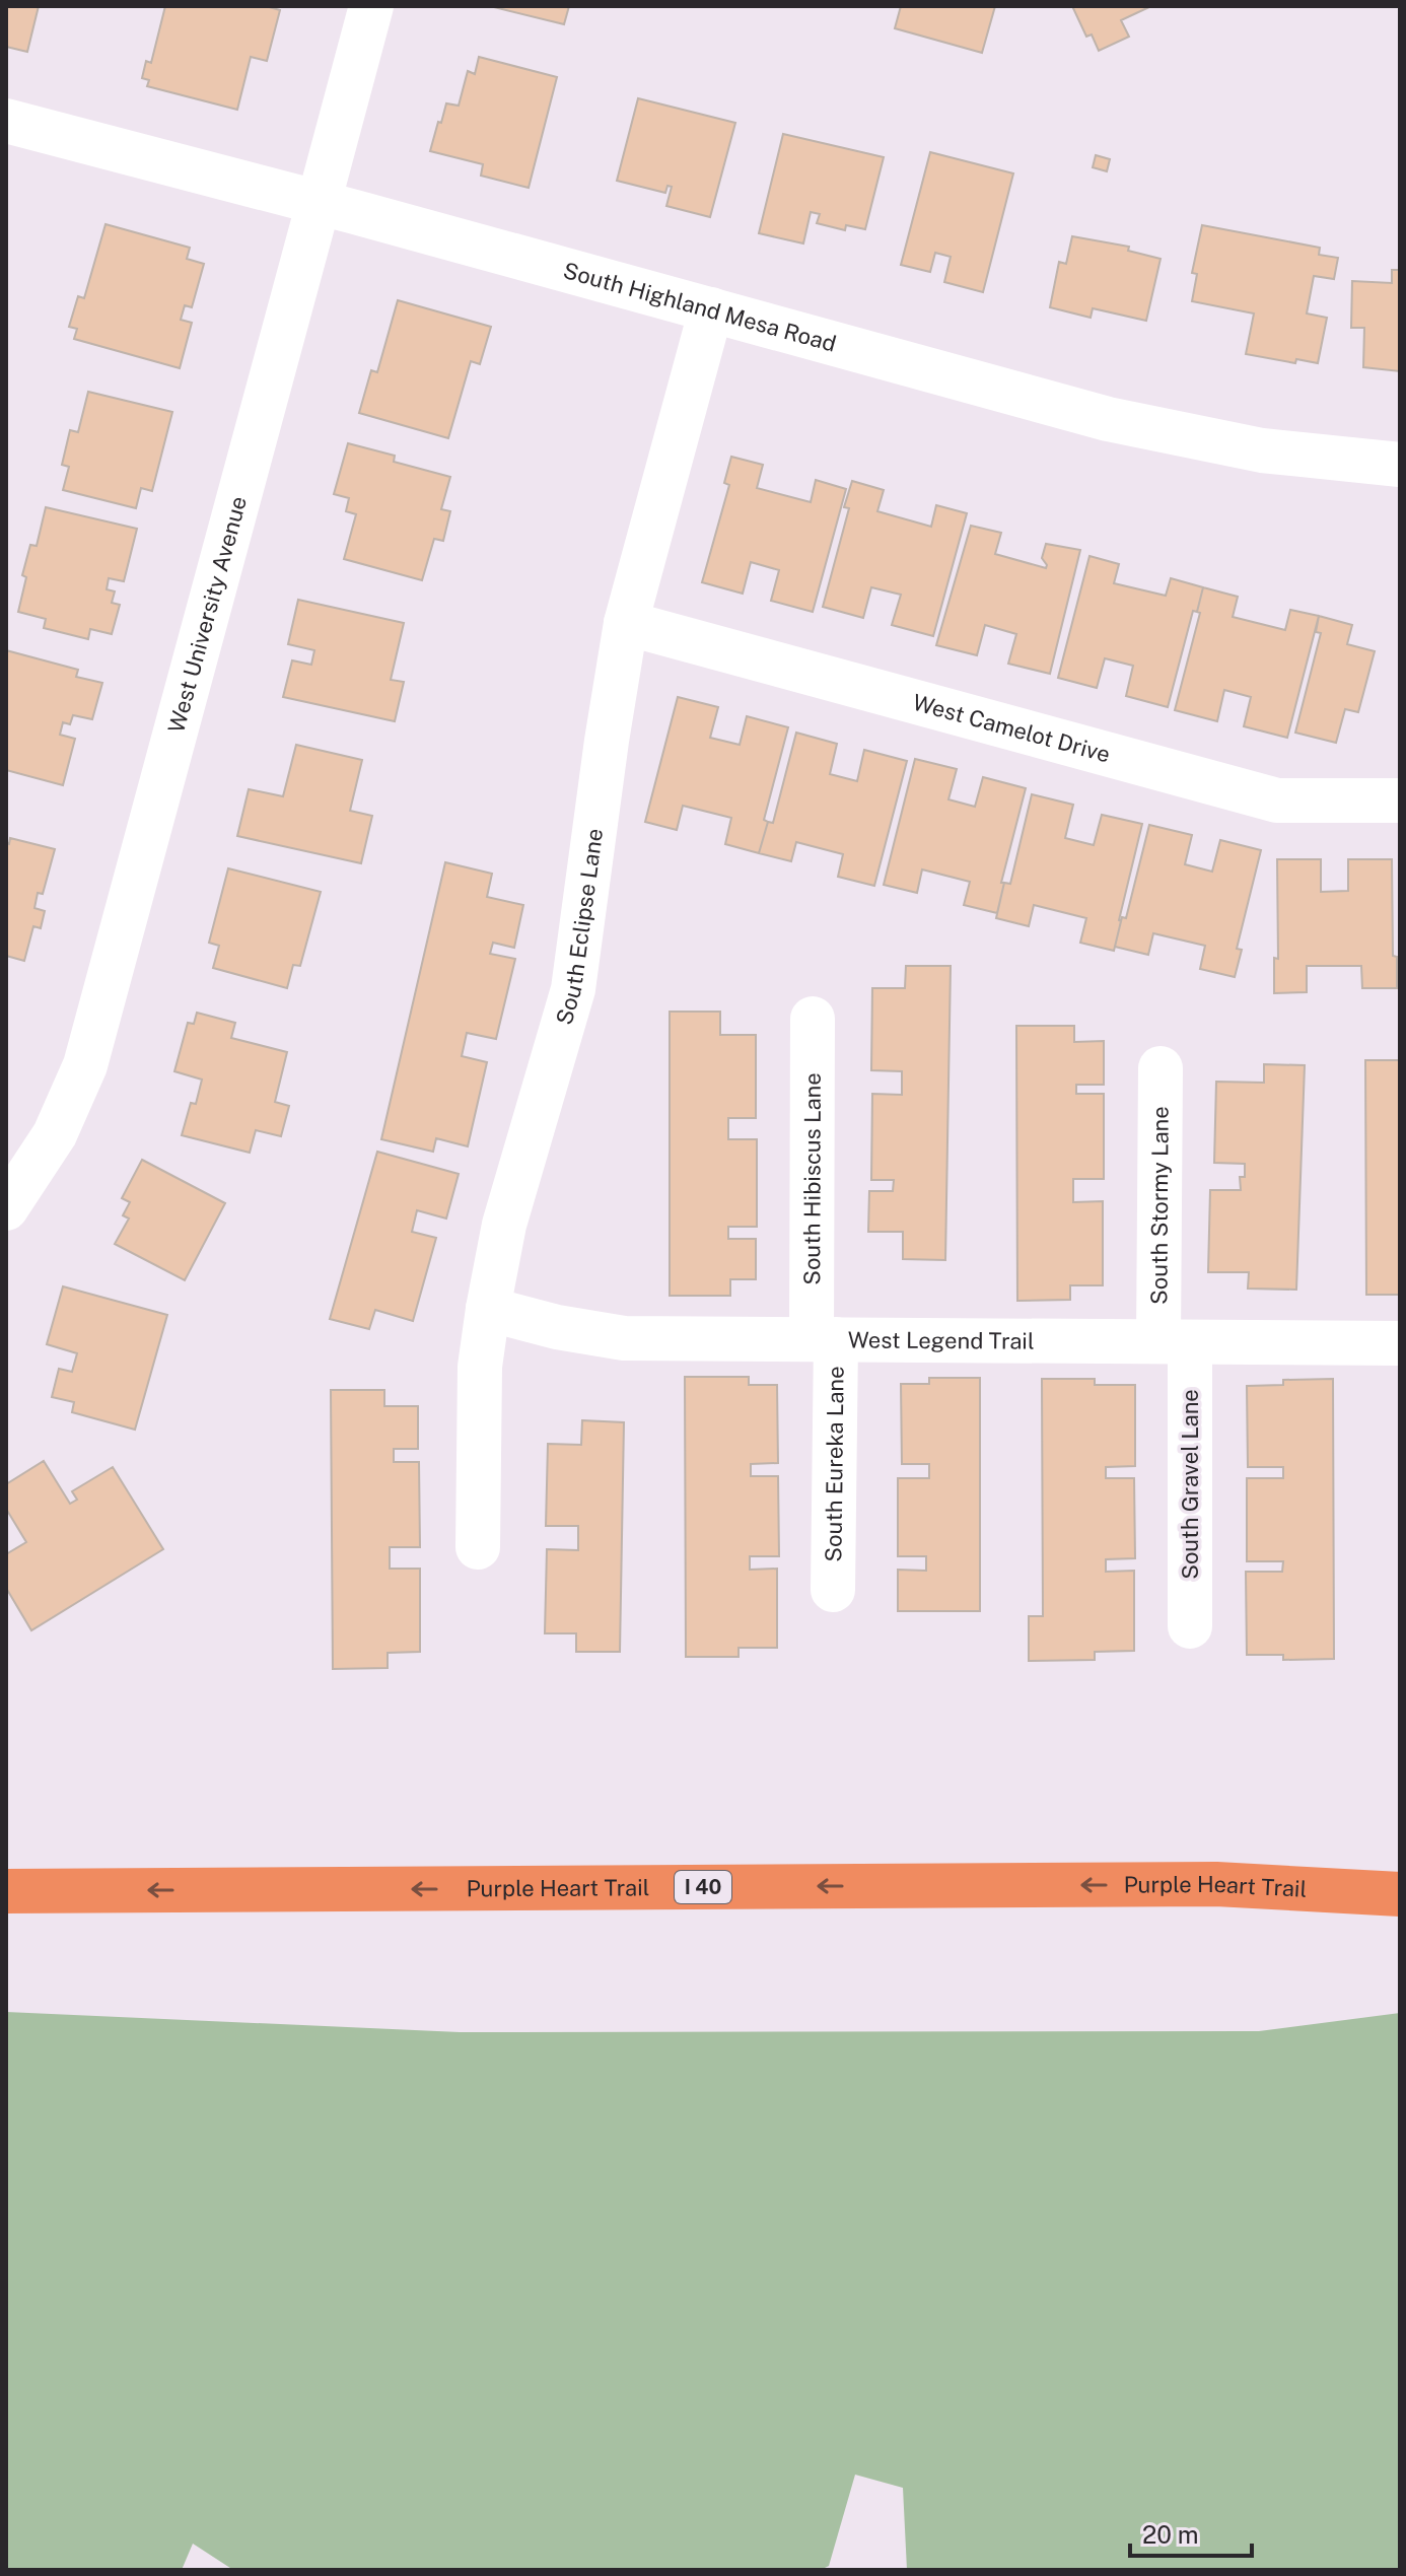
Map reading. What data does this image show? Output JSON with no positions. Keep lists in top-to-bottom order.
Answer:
{
  "streets": {
    "highway": ["I 40", "Purple Heart Trail"],
    "street": [
      "South Highland Mesa Road",
      "West University Avenue",
      "West Camelot Drive",
      "South Eclipse Lane",
      "South Hibiscus Lane",
      "South Stormy Lane",
      "West Legend Trail",
      "South Eureka Lane",
      "South Gravel Lane"
    ]
  },
  "crossings": [
    ["South Highland Mesa Road", "West University Avenue"],
    ["South Highland Mesa Road", "South Eclipse Lane"],
    ["West Camelot Drive", "South Eclipse Lane"],
    ["South Eclipse Lane", "West Legend Trail"],
    ["South Hibiscus Lane", "West Legend Trail"],
    ["South Hibiscus Lane", "South Eureka Lane"],
    ["South Stormy Lane", "West Legend Trail"],
    ["South Stormy Lane", "South Gravel Lane"],
    ["West Legend Trail", "South Eureka Lane"],
    ["West Legend Trail", "South Gravel Lane"]
  ],
  "one_way": ["Purple Heart Trail"],
  "scale_bar": "20 m"
}
